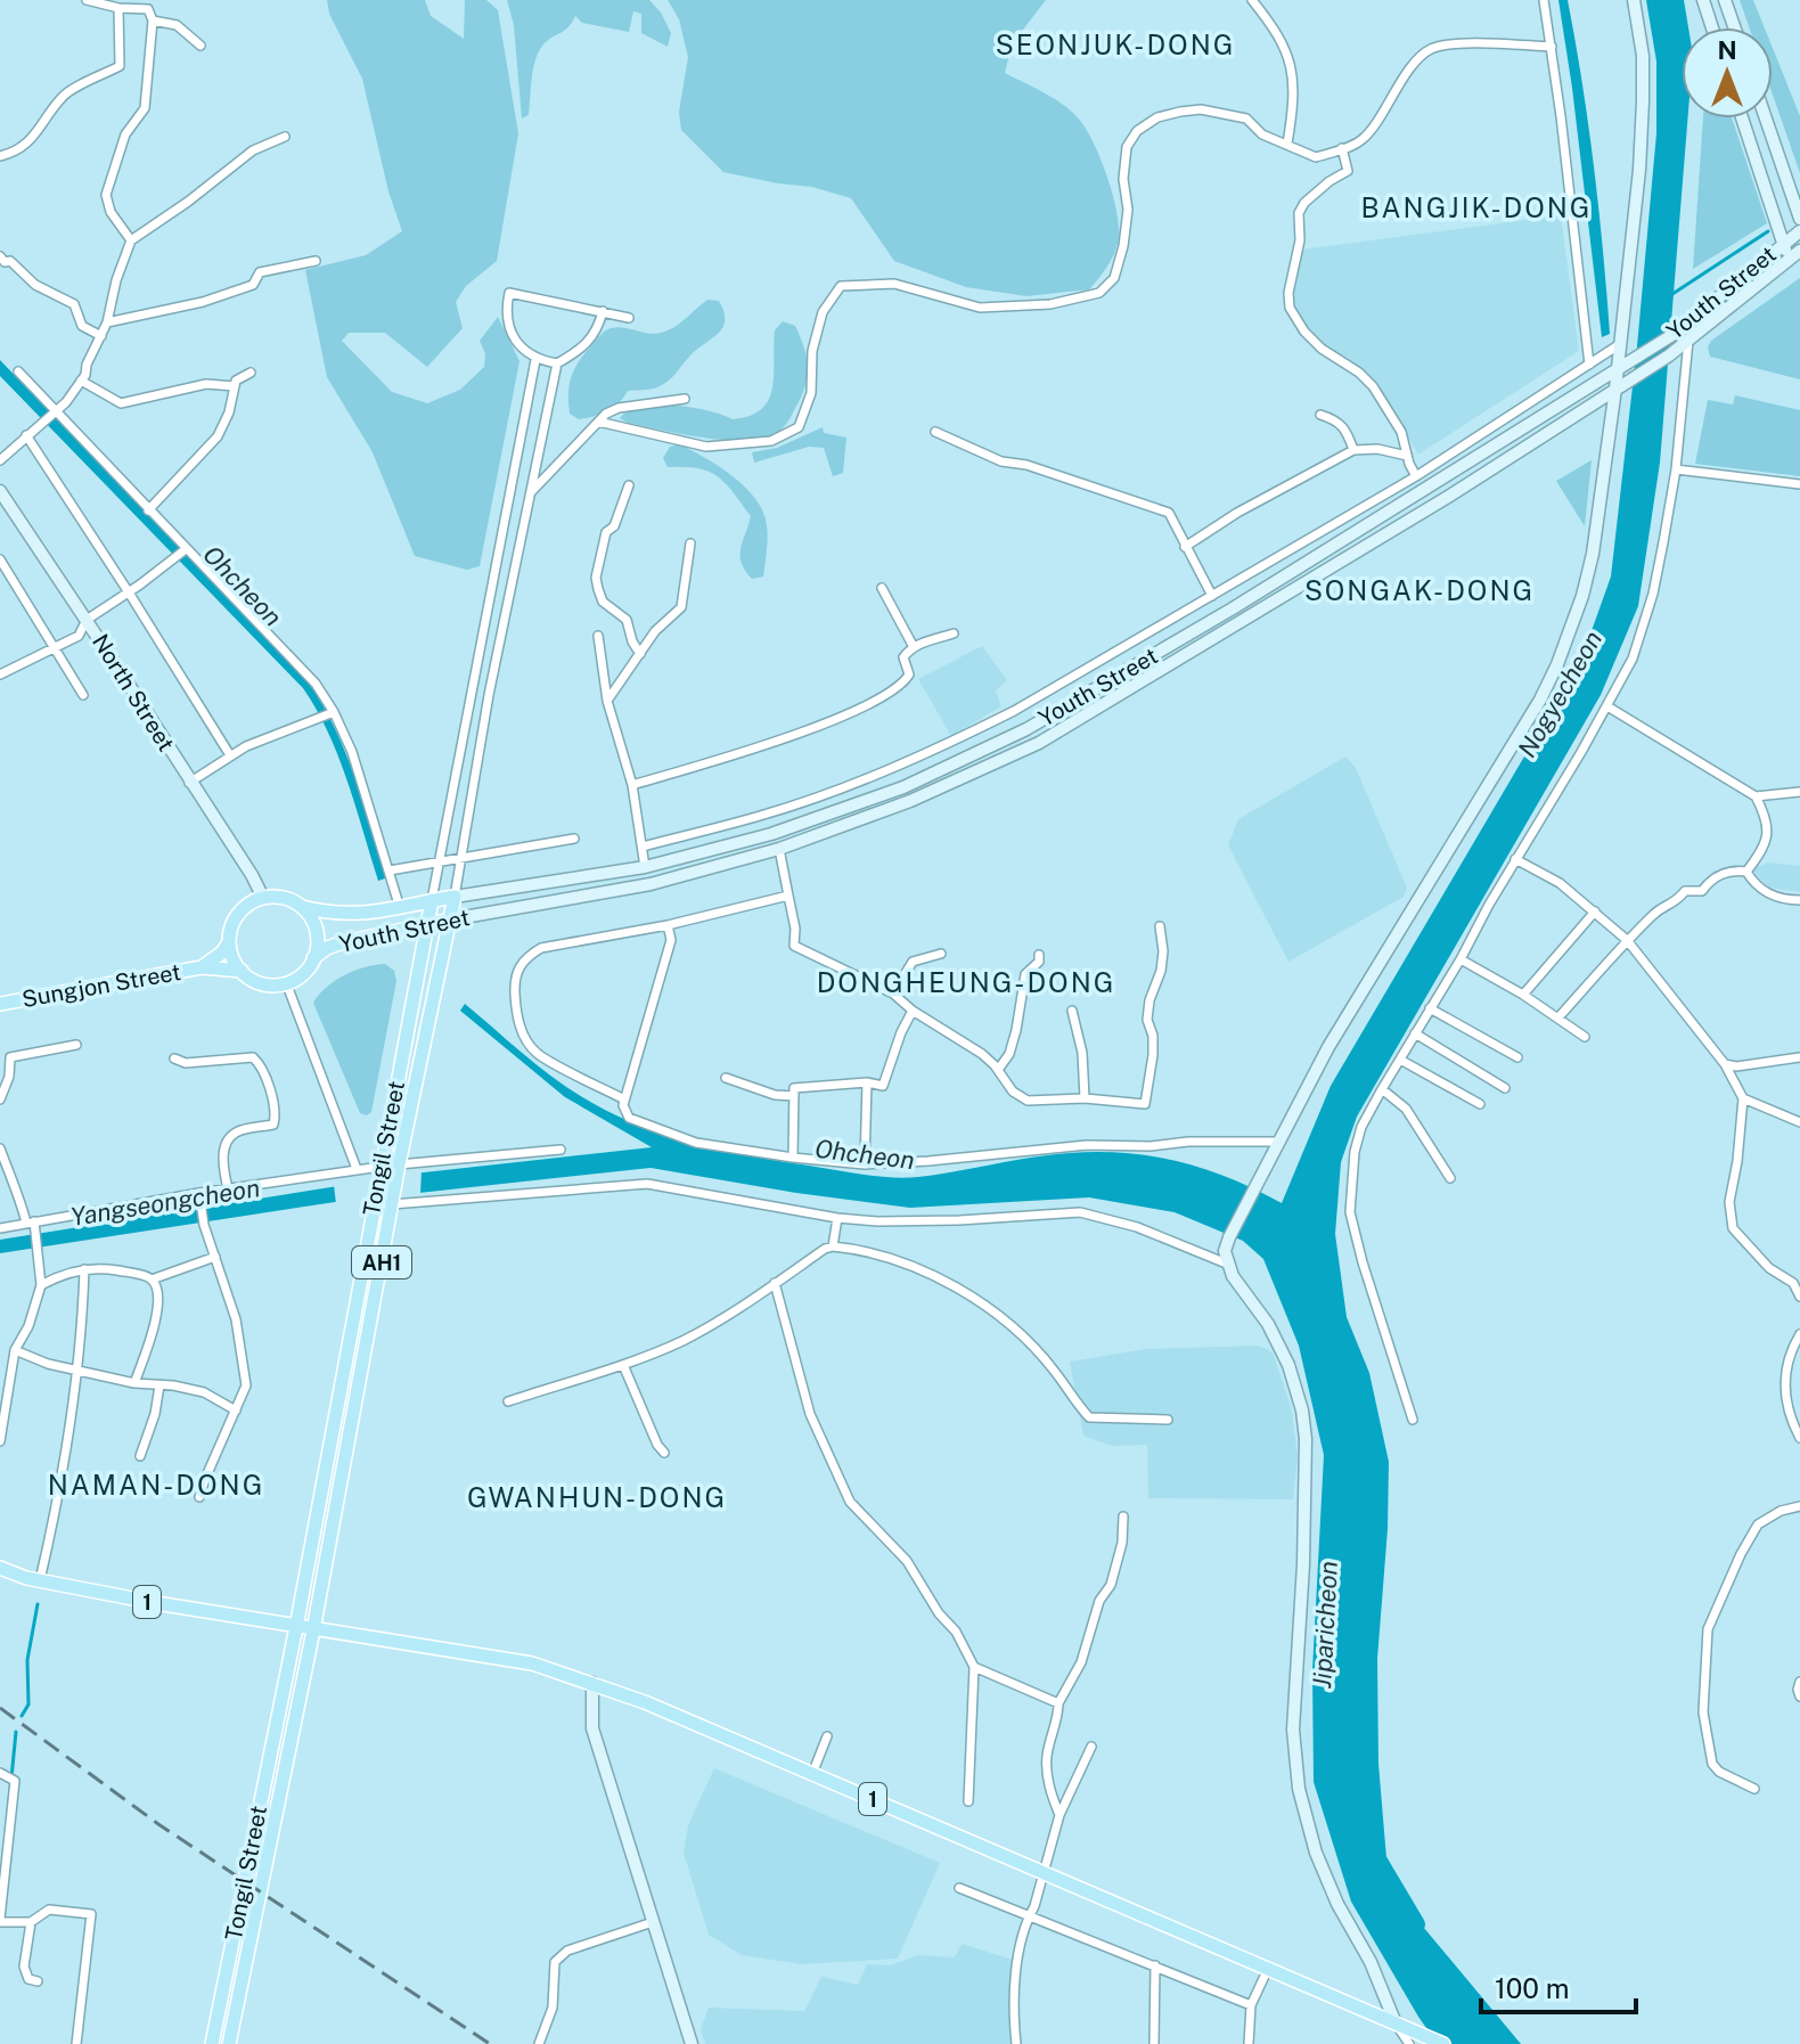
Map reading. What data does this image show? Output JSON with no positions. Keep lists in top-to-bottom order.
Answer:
{
  "streets": {
    "main road": [
      "Youth Street",
      "North Street",
      "Sungjon Street",
      "Tongil Street",
      "AH1",
      "1"
    ]
  },
  "crossings": [
    ["Youth Street", "North Street"],
    ["Youth Street", "Sungjon Street"],
    ["Youth Street", "Tongil Street"],
    ["North Street", "Sungjon Street"],
    ["Tongil Street", "1"]
  ],
  "districts": [
    "SEONJUK-DONG",
    "BANGJIK-DONG",
    "SONGAK-DONG",
    "DONGHEUNG-DONG",
    "NAMAN-DONG",
    "GWANHUN-DONG"
  ],
  "water": [
    "Ohcheon",
    "Nogyecheon",
    "Yangseongcheon",
    "Jiparicheon"
  ],
  "scale_bar": "100 m",
  "north": "top"
}
